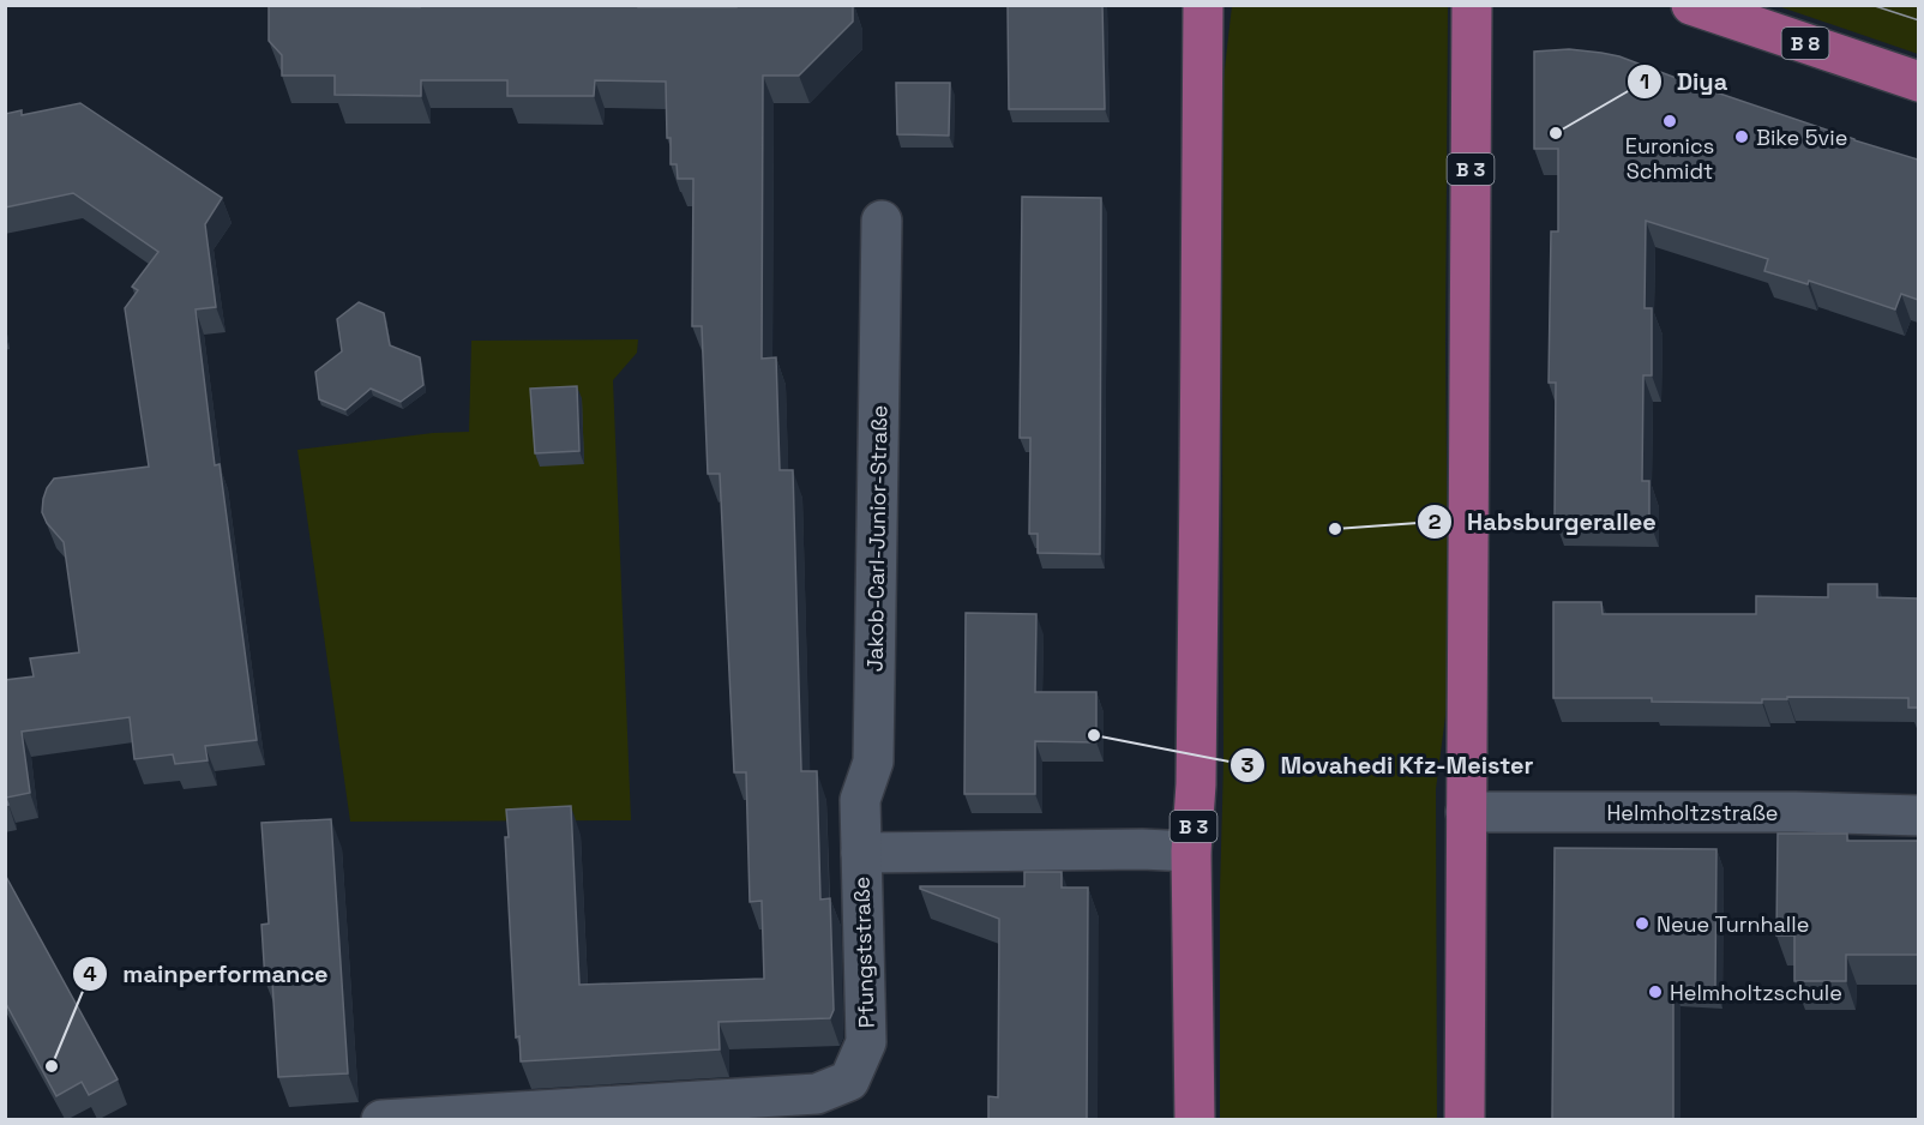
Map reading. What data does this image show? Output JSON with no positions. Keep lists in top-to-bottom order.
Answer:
{
  "streets": {
    "main road": ["B 8", "B 3"],
    "street": ["Jakob-Carl-Junior-Straße", "Helmholtzstraße", "Pfungststraße"]
  },
  "crossings": [
    ["B 3", "Helmholtzstraße"],
    ["B 3", "Pfungststraße"],
    ["Jakob-Carl-Junior-Straße", "Pfungststraße"]
  ],
  "places": [
    "Euronics Schmidt",
    "Diya",
    "Bike 5vie",
    "Habsburgerallee",
    "Movahedi Kfz-Meister",
    "Neue Turnhalle",
    "Helmholtzschule",
    "mainperformance"
  ]
}
